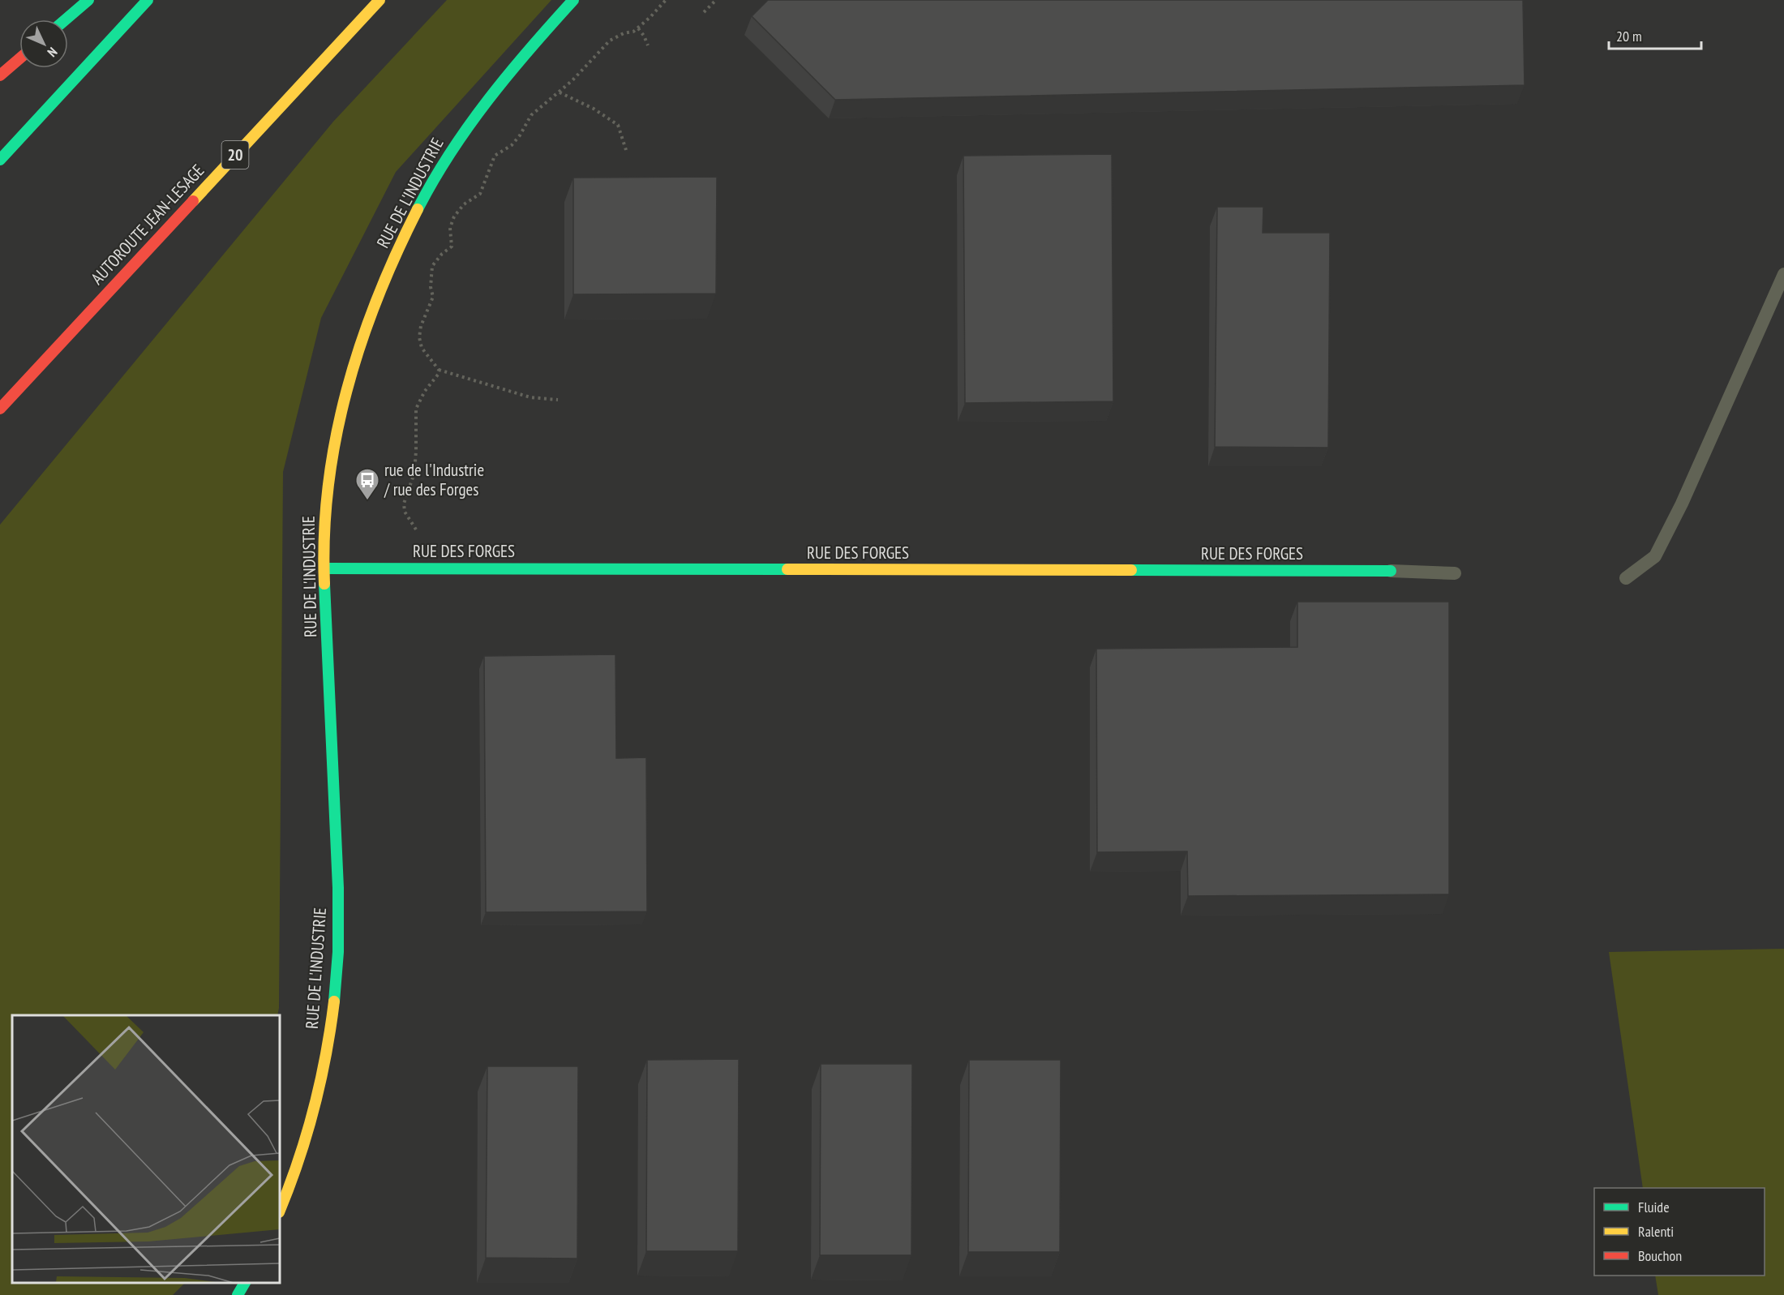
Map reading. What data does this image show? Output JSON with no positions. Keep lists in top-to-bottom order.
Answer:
{
  "streets": {
    "main road": [
      "20",
      "RUE DE L'INDUSTRIE",
      "AUTOROUTE JEAN-LESAGE",
      "RUE DES FORGES"
    ]
  },
  "crossings": [
    ["RUE DE L'INDUSTRIE", "RUE DES FORGES"]
  ],
  "places": {
    "bus stop": ["rue de l'Industrie / rue des Forges"]
  },
  "legend": ["Fluide", "Ralenti", "Bouchon"],
  "scale_bar": "20 m",
  "north": "bottom right"
}
